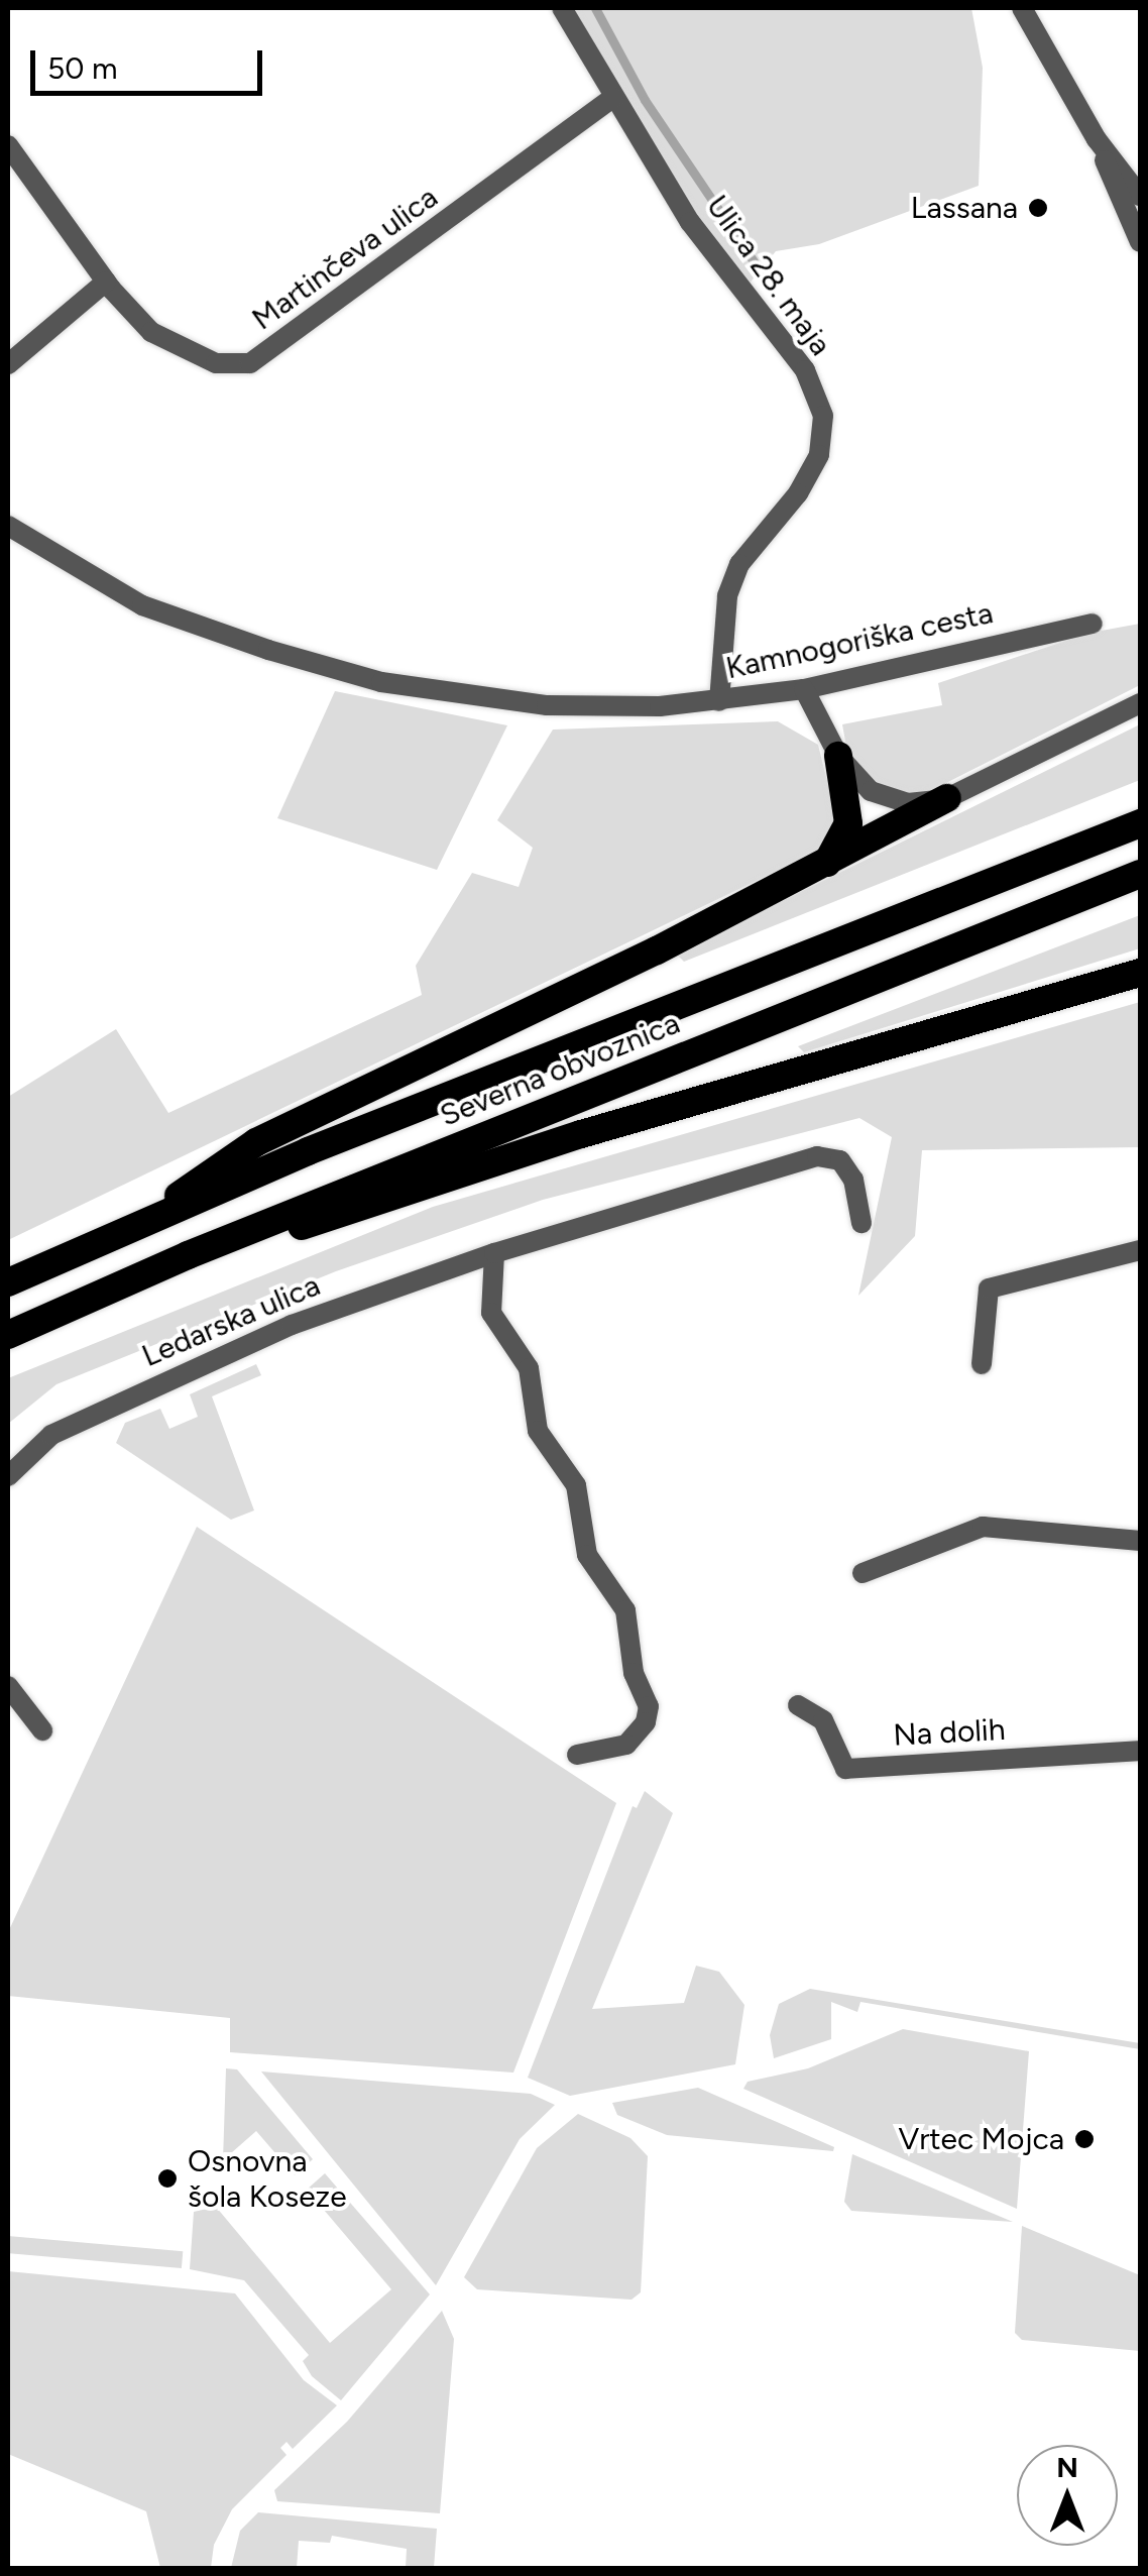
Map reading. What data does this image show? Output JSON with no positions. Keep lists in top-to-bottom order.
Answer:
{
  "streets": {
    "highway": ["Severna obvoznica"],
    "street": [
      "Martinčeva ulica",
      "Ulica 28. maja",
      "Kamnogoriška cesta",
      "Ledarska ulica",
      "Na dolih"
    ]
  },
  "crossings": [
    ["Martinčeva ulica", "Ulica 28. maja"],
    ["Ulica 28. maja", "Kamnogoriška cesta"]
  ],
  "places": ["Lassana", "Vrtec Mojca", "Osnovna šola Koseze"],
  "scale_bar": "50 m",
  "north": "top"
}
